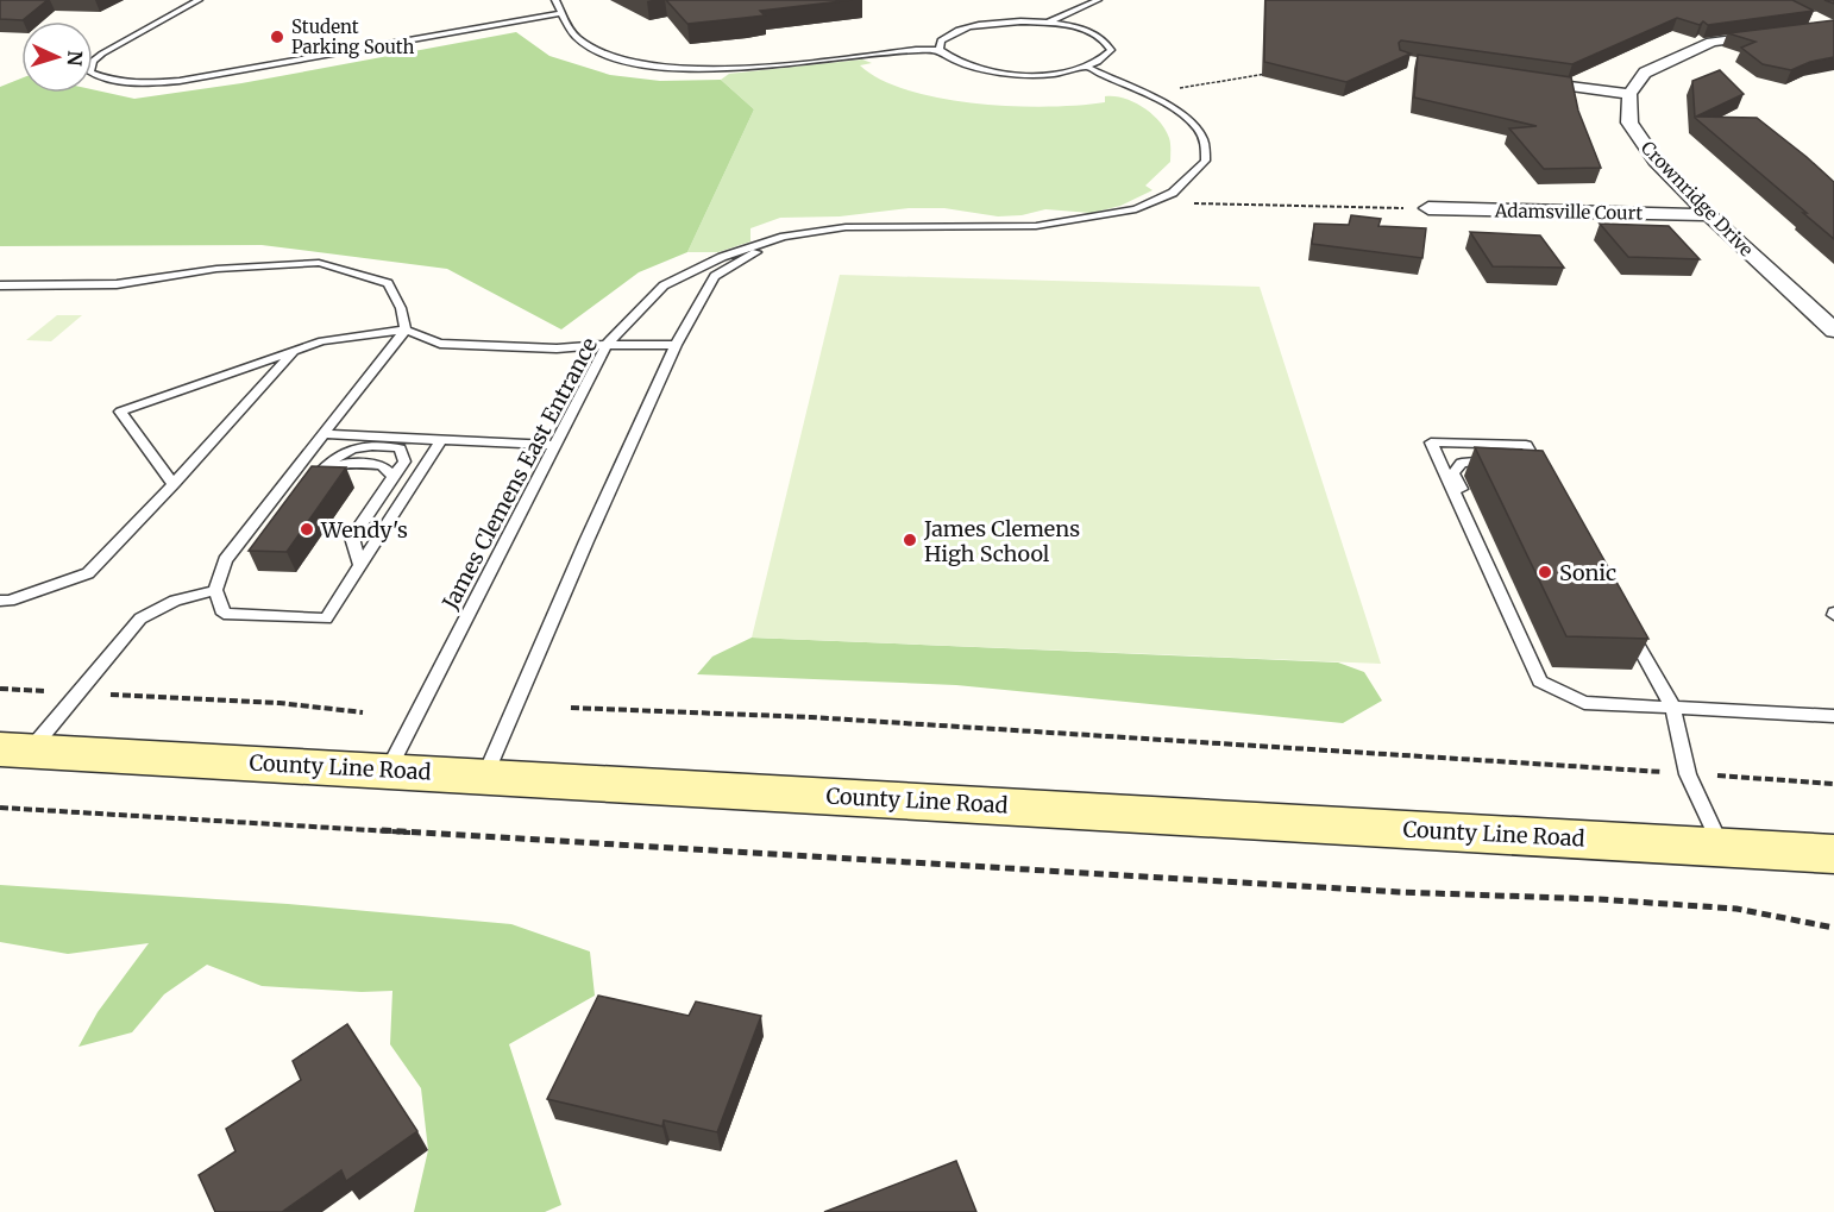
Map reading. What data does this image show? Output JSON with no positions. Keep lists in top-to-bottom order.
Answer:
{
  "streets": {
    "main road": ["County Line Road"],
    "street": ["Crownridge Drive", "Adamsville Court"],
    "lane": ["James Clemens East Entrance"]
  },
  "crossings": [
    ["Crownridge Drive", "Adamsville Court"],
    ["James Clemens East Entrance", "County Line Road"]
  ],
  "places": [
    "Student Parking South",
    "Wendy's",
    "James Clemens High School",
    "Sonic"
  ],
  "north": "right"
}
